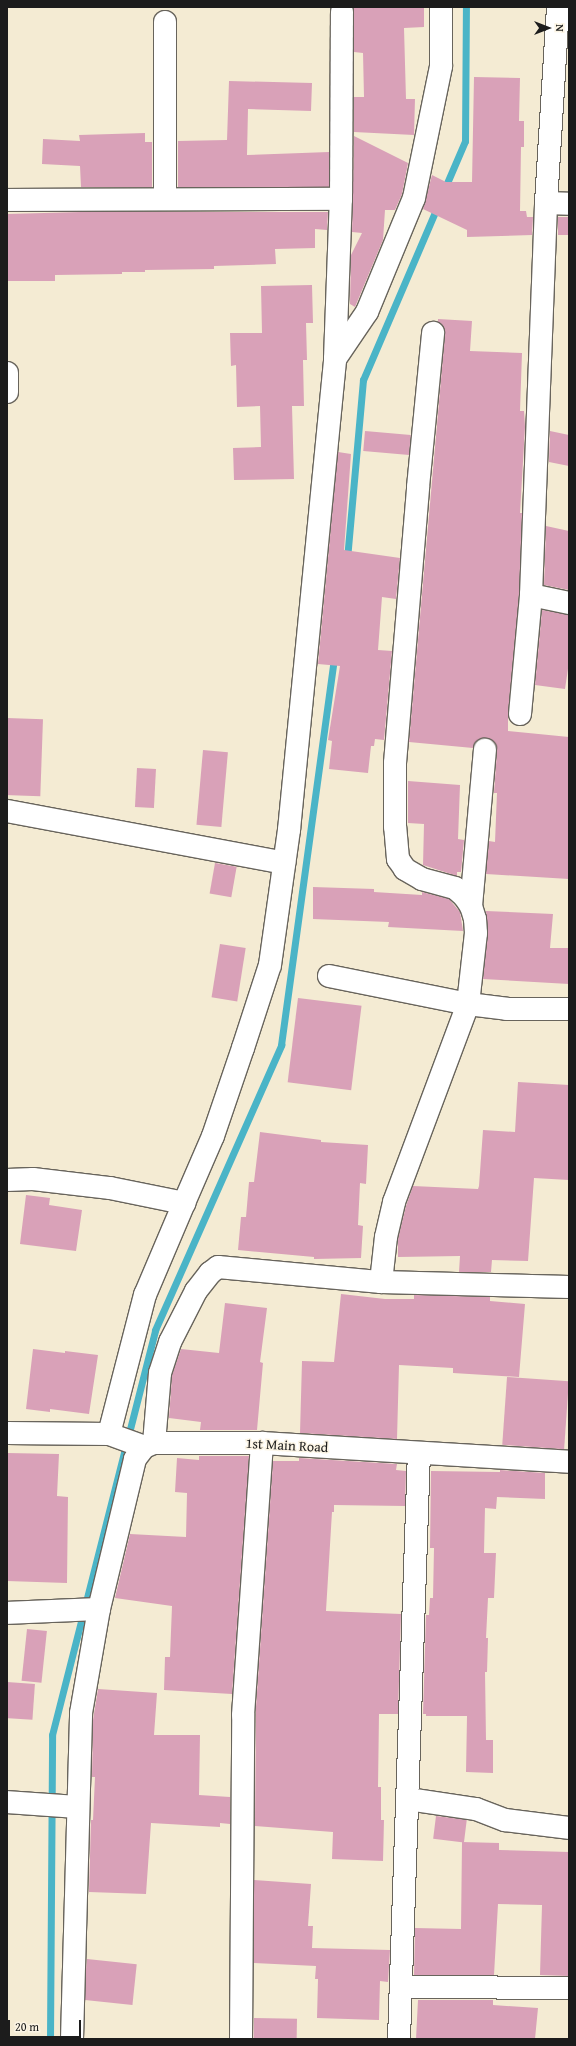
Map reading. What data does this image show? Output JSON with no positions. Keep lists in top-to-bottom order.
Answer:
{
  "streets": {
    "street": ["1st Main Road"]
  },
  "scale_bar": "20 m",
  "north": "right"
}
